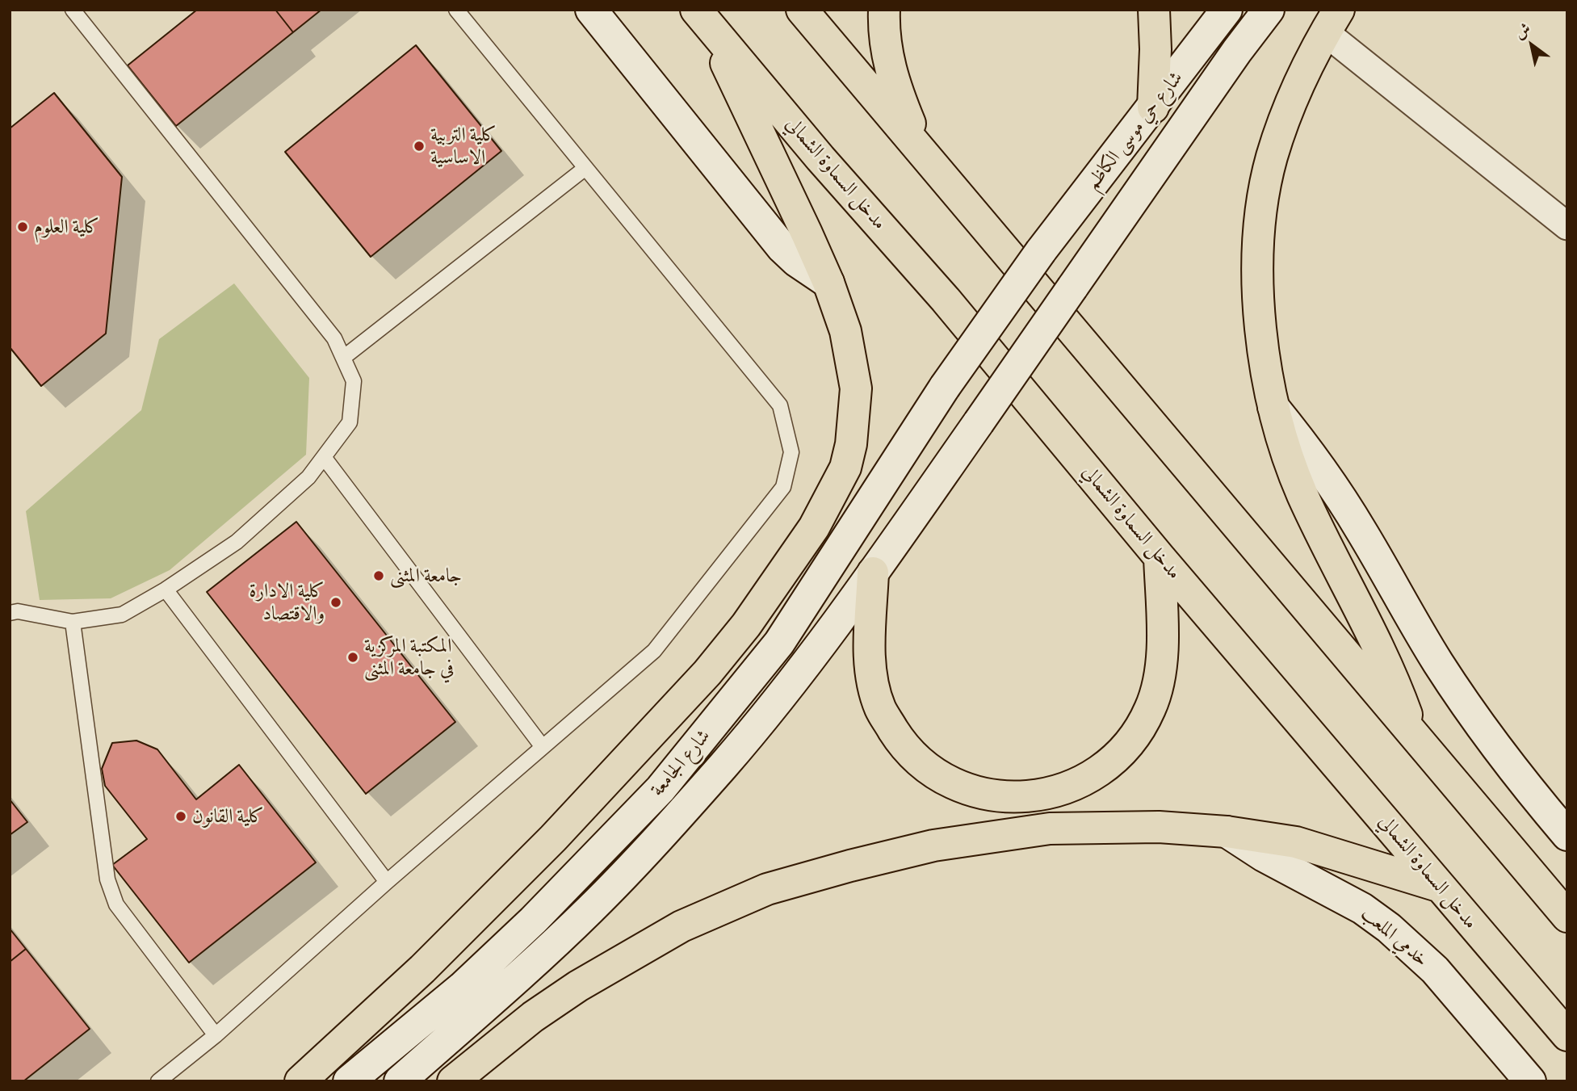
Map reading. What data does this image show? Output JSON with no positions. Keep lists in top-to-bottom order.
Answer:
{
  "streets": {
    "highway": ["مدخل السماوة الشمالي"],
    "main road": ["شارع حي موسى الكاظم", "شارع الجامعة", "خدمي الملعب"]
  },
  "crossings": [
    ["شارع حي موسى الكاظم", "شارع الجامعة"]
  ],
  "places": [
    "كلية التربية الاساسية",
    "كلية العلوم",
    "جامعة المثنى",
    "كلية الادارة والاقتصاد",
    "المكتبة المركزية في جامعة المثنى",
    "كلية القانون"
  ],
  "north": "top left"
}
